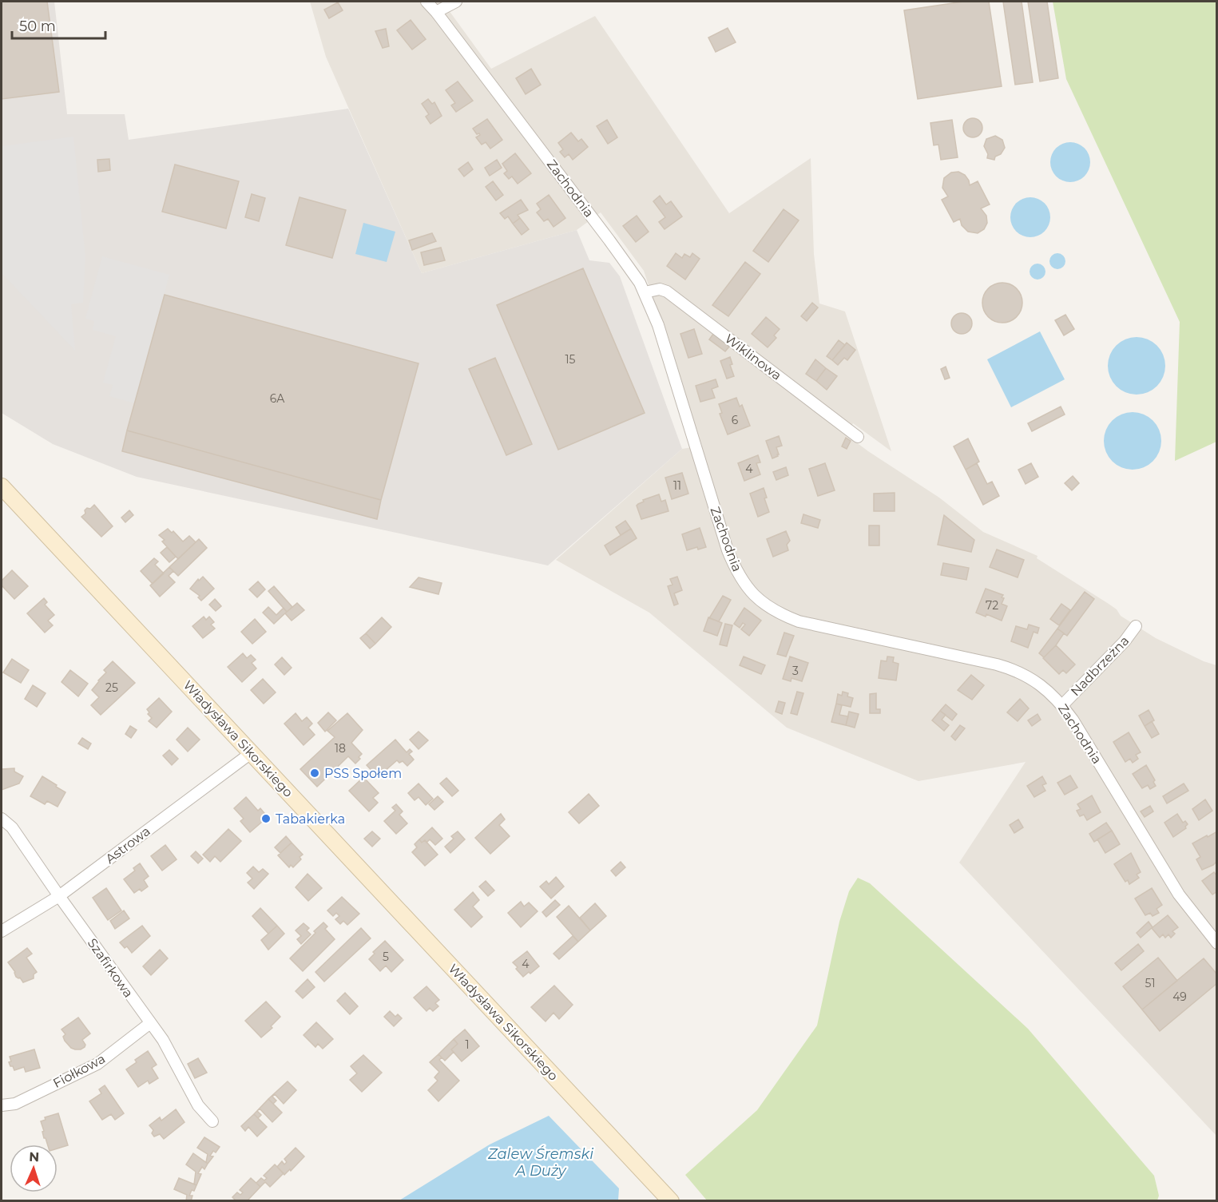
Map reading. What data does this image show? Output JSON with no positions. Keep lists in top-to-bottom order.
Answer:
{
  "streets": {
    "main road": ["Władysława Sikorskiego"],
    "street": [
      "Zachodnia",
      "Wiklinowa",
      "Nadbrzeżna",
      "Astrowa",
      "Szafirkowa",
      "Fiołkowa"
    ]
  },
  "crossings": [
    ["Zachodnia", "Wiklinowa"],
    ["Zachodnia", "Nadbrzeżna"],
    ["Władysława Sikorskiego", "Astrowa"],
    ["Astrowa", "Szafirkowa"],
    ["Szafirkowa", "Fiołkowa"]
  ],
  "water": ["Zalew Śremski A Duży"],
  "places": ["PSS Społem", "Tabakierka"],
  "house_numbers": [
    "15",
    "6A",
    "6",
    "4",
    "11",
    "72",
    "3",
    "25",
    "18",
    "5",
    "4",
    "51",
    "49",
    "1"
  ],
  "scale_bar": "50 m",
  "north": "top"
}
